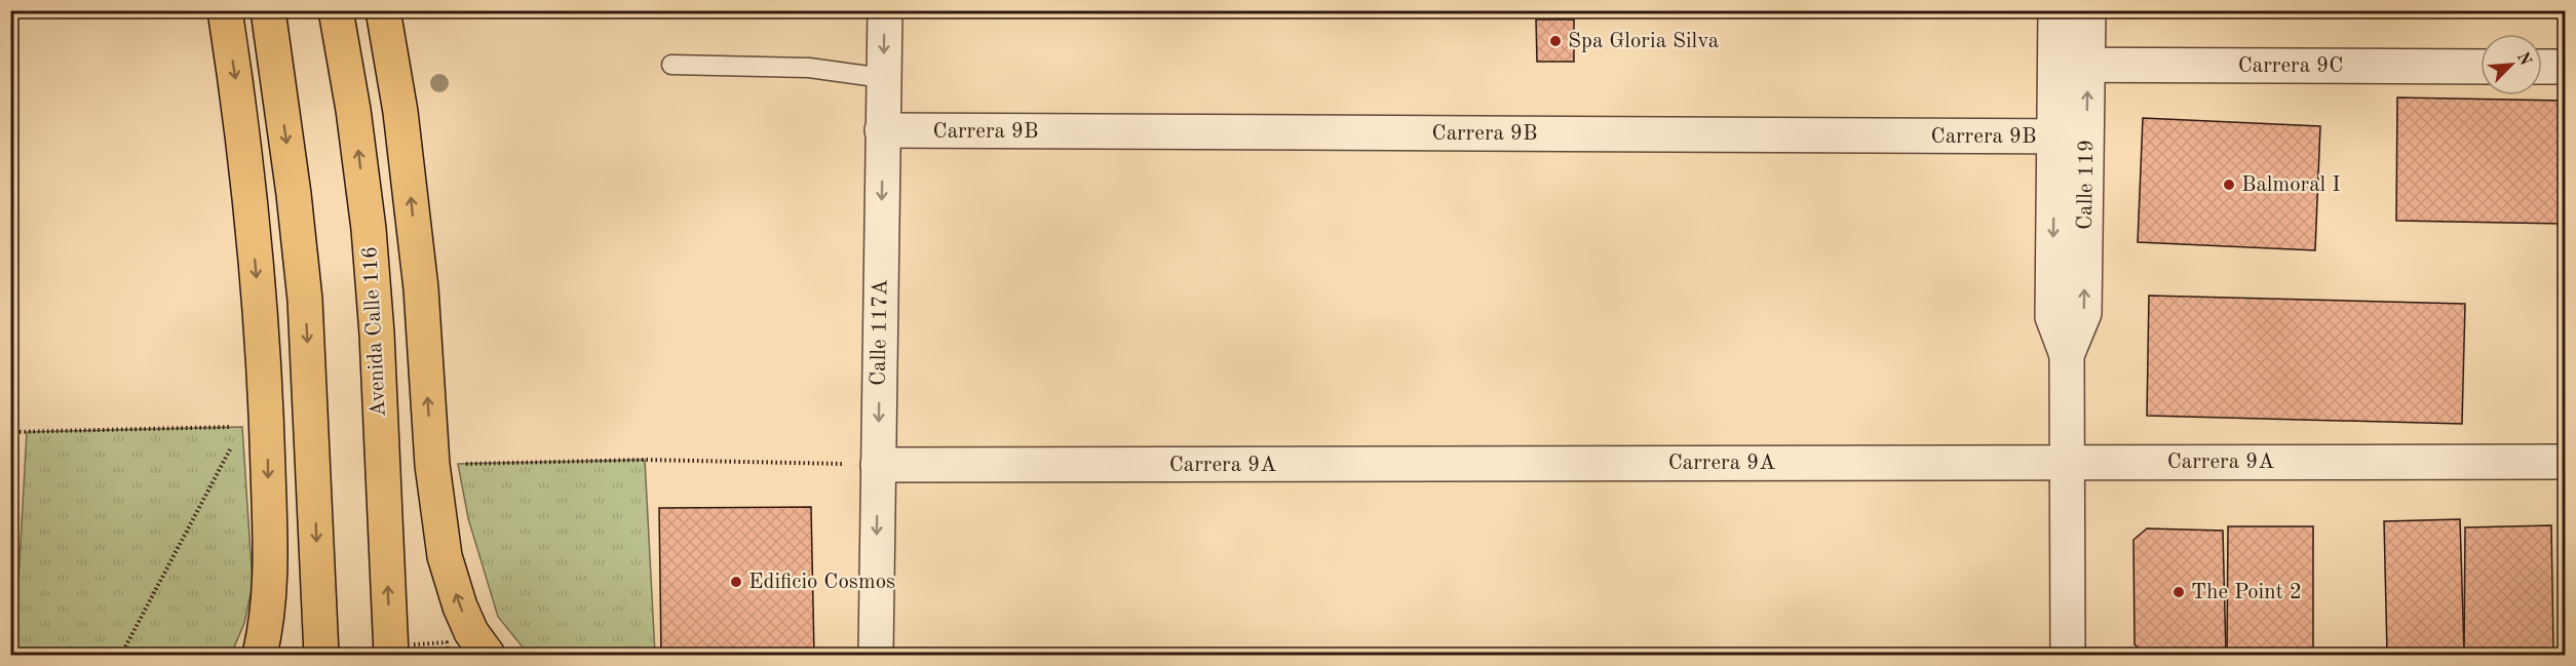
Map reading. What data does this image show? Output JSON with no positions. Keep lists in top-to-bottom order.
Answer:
{
  "streets": {
    "main road": ["Avenida Calle 116"],
    "street": [
      "Carrera 9C",
      "Carrera 9B",
      "Calle 119",
      "Calle 117A",
      "Carrera 9A"
    ]
  },
  "crossings": [
    ["Carrera 9C", "Calle 119"],
    ["Carrera 9B", "Calle 119"],
    ["Carrera 9B", "Calle 117A"],
    ["Calle 119", "Carrera 9A"],
    ["Calle 117A", "Carrera 9A"]
  ],
  "one_way": ["Calle 117A"],
  "places": [
    "Spa Gloria Silva",
    "Balmoral I",
    "Edificio Cosmos",
    "The Point 2"
  ],
  "north": "top right"
}
